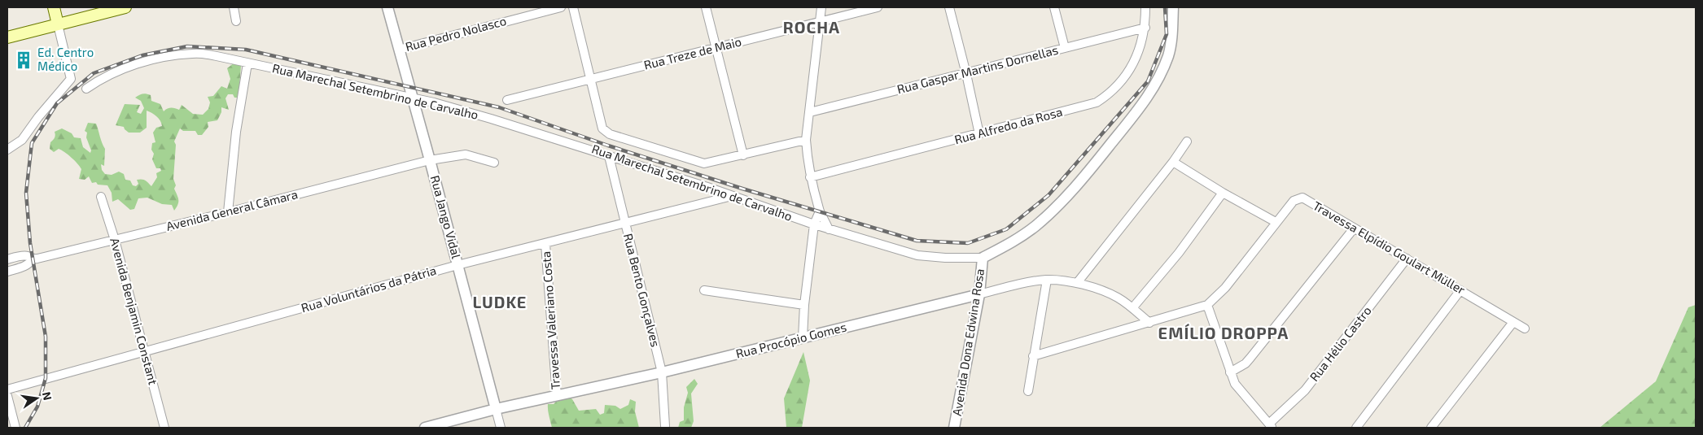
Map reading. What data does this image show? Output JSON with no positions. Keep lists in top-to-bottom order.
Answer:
{
  "streets": {
    "street": [
      "Rua Pedro Nolasco",
      "Rua Treze de Maio",
      "Rua Gaspar Martins Dornellas",
      "Rua Marechal Setembrino de Carvalho",
      "Rua Alfredo da Rosa",
      "Avenida General Câmara",
      "Rua Jango Vidal",
      "Travessa Elpídio Goulart Müller",
      "Rua Voluntários da Pátria",
      "Rua Bento Gonçalves",
      "Avenida Benjamin Constant",
      "Travessa Valeriano Costa",
      "Rua Procópio Gomes",
      "Avenida Dona Edwina Rosa",
      "Rua Hélio Castro"
    ]
  },
  "crossings": [
    ["Rua Pedro Nolasco", "Rua Jango Vidal"],
    ["Rua Gaspar Martins Dornellas", "Rua Alfredo da Rosa"],
    ["Rua Marechal Setembrino de Carvalho", "Rua Jango Vidal"],
    ["Rua Marechal Setembrino de Carvalho", "Rua Voluntários da Pátria"],
    ["Rua Marechal Setembrino de Carvalho", "Rua Bento Gonçalves"],
    ["Rua Marechal Setembrino de Carvalho", "Avenida Dona Edwina Rosa"],
    ["Avenida General Câmara", "Rua Jango Vidal"],
    ["Avenida General Câmara", "Avenida Benjamin Constant"],
    ["Rua Jango Vidal", "Rua Voluntários da Pátria"],
    ["Rua Jango Vidal", "Rua Procópio Gomes"],
    ["Travessa Elpídio Goulart Müller", "Rua Procópio Gomes"],
    ["Travessa Elpídio Goulart Müller", "Rua Hélio Castro"],
    ["Rua Voluntários da Pátria", "Rua Bento Gonçalves"],
    ["Rua Voluntários da Pátria", "Avenida Benjamin Constant"],
    ["Rua Voluntários da Pátria", "Travessa Valeriano Costa"],
    ["Rua Bento Gonçalves", "Rua Procópio Gomes"],
    ["Travessa Valeriano Costa", "Rua Procópio Gomes"],
    ["Rua Procópio Gomes", "Avenida Dona Edwina Rosa"]
  ],
  "districts": ["ROCHA", "LUDKE", "EMÍLIO DROPPA"],
  "places": {
    "building": ["Ed. Centro Médico"]
  },
  "north": "right"
}
